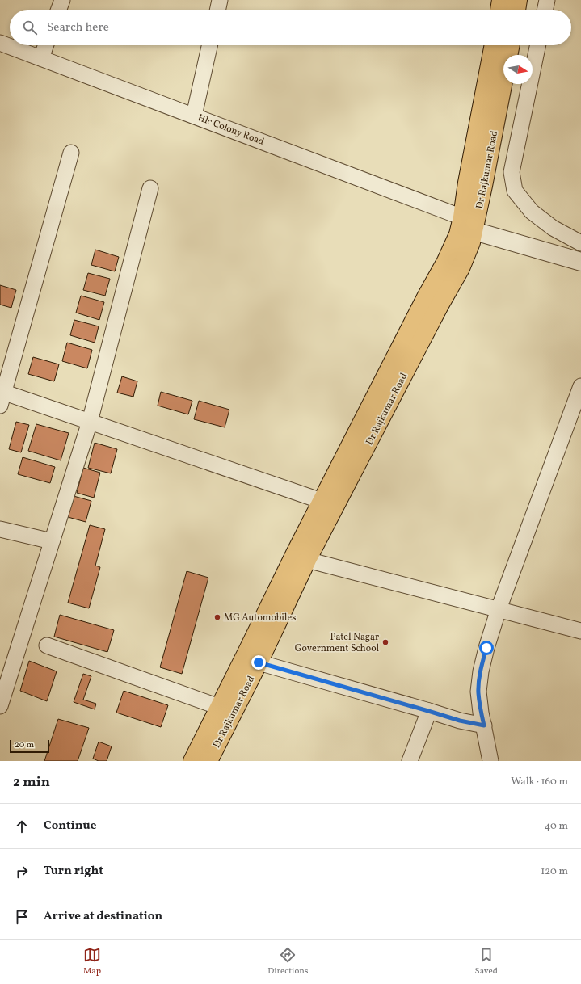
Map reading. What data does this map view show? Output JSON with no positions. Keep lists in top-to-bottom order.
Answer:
{
  "streets": {
    "highway": ["Dr Rajkumar Road"],
    "street": ["Hlc Colony Road"]
  },
  "crossings": [
    ["Hlc Colony Road", "Dr Rajkumar Road"]
  ],
  "places": ["MG Automobiles", "Patel Nagar Government School"],
  "scale_bar": "20 m",
  "north": "right",
  "page": {
    "search": "Search here",
    "scale": "20 m",
    "heading": ["2 min", "Walk · 160 m"],
    "list": [
      ["Continue", "40 m"],
      ["Turn right", "120 m"],
      "Arrive at destination"
    ],
    "nav": ["Map", "Directions", "Saved"]
  }
}
